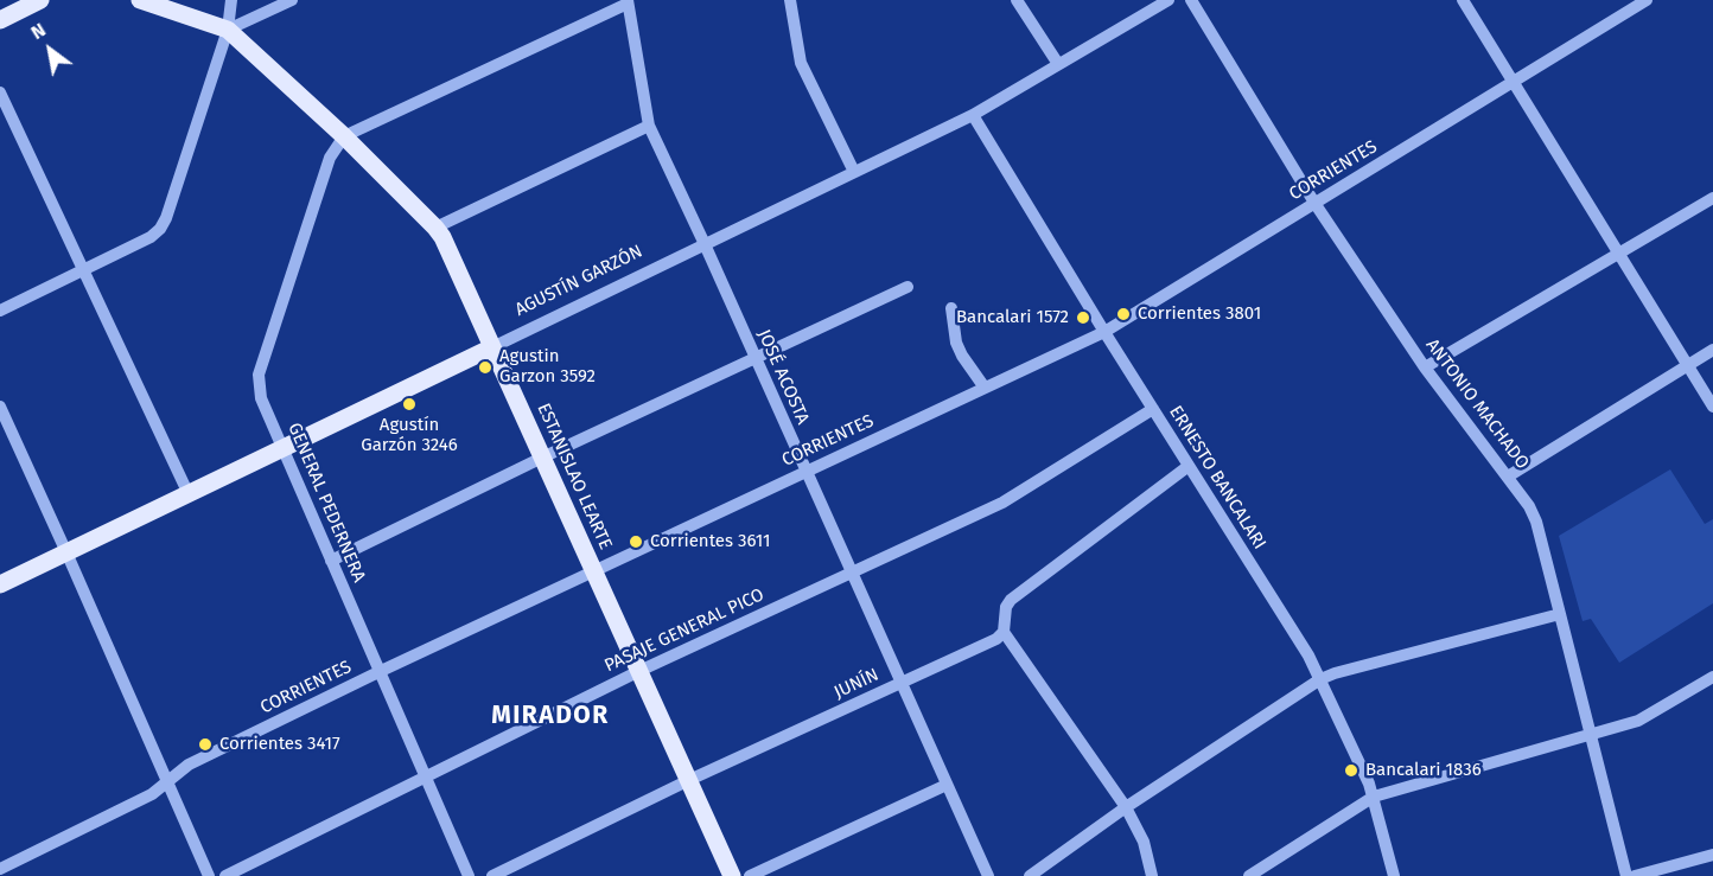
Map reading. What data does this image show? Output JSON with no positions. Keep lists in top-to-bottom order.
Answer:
{
  "streets": {
    "main road": ["AGUSTÍN GARZÓN", "ESTANISLAO LEARTE"],
    "street": [
      "CORRIENTES",
      "JOSÉ ACOSTA",
      "ANTONIO MACHADO",
      "ERNESTO BANCALARI",
      "GENERAL PEDERNERA",
      "PASAJE GENERAL PICO",
      "JUNÍN"
    ]
  },
  "crossings": [
    ["CORRIENTES", "JOSÉ ACOSTA"],
    ["CORRIENTES", "ANTONIO MACHADO"],
    ["CORRIENTES", "ESTANISLAO LEARTE"],
    ["CORRIENTES", "ERNESTO BANCALARI"],
    ["CORRIENTES", "GENERAL PEDERNERA"],
    ["AGUSTÍN GARZÓN", "JOSÉ ACOSTA"],
    ["AGUSTÍN GARZÓN", "ESTANISLAO LEARTE"],
    ["AGUSTÍN GARZÓN", "ERNESTO BANCALARI"],
    ["AGUSTÍN GARZÓN", "GENERAL PEDERNERA"],
    ["JOSÉ ACOSTA", "PASAJE GENERAL PICO"],
    ["JOSÉ ACOSTA", "JUNÍN"],
    ["ESTANISLAO LEARTE", "GENERAL PEDERNERA"],
    ["ESTANISLAO LEARTE", "PASAJE GENERAL PICO"],
    ["ESTANISLAO LEARTE", "JUNÍN"],
    ["ERNESTO BANCALARI", "PASAJE GENERAL PICO"],
    ["GENERAL PEDERNERA", "PASAJE GENERAL PICO"]
  ],
  "districts": ["MIRADOR"],
  "places": [
    "Corrientes 3801",
    "Bancalari 1572",
    "Agustin Garzon 3592",
    "Agustín Garzón 3246",
    "Corrientes 3611",
    "Corrientes 3417",
    "Bancalari 1836"
  ],
  "north": "top left"
}
